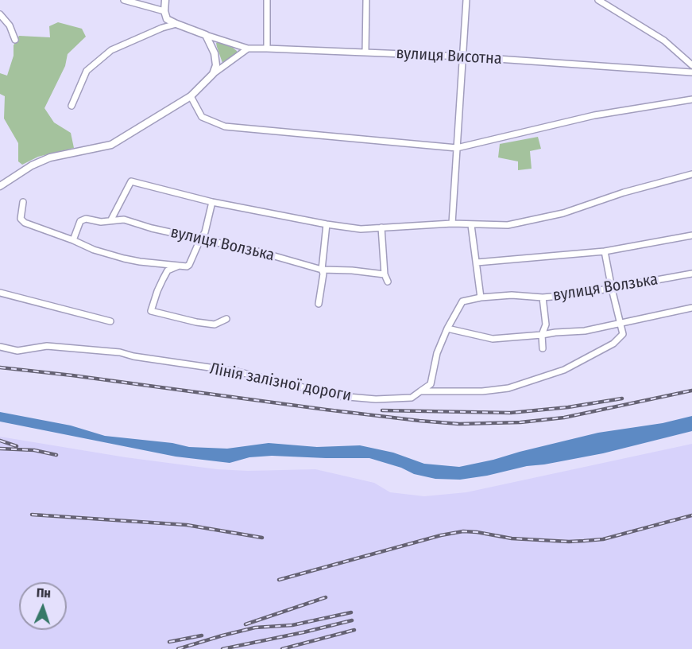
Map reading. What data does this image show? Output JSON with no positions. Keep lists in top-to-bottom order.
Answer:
{
  "streets": {
    "street": ["вулиця Висотна", "вулиця Волзька", "Лінія залізної дороги"]
  },
  "north": "top"
}
